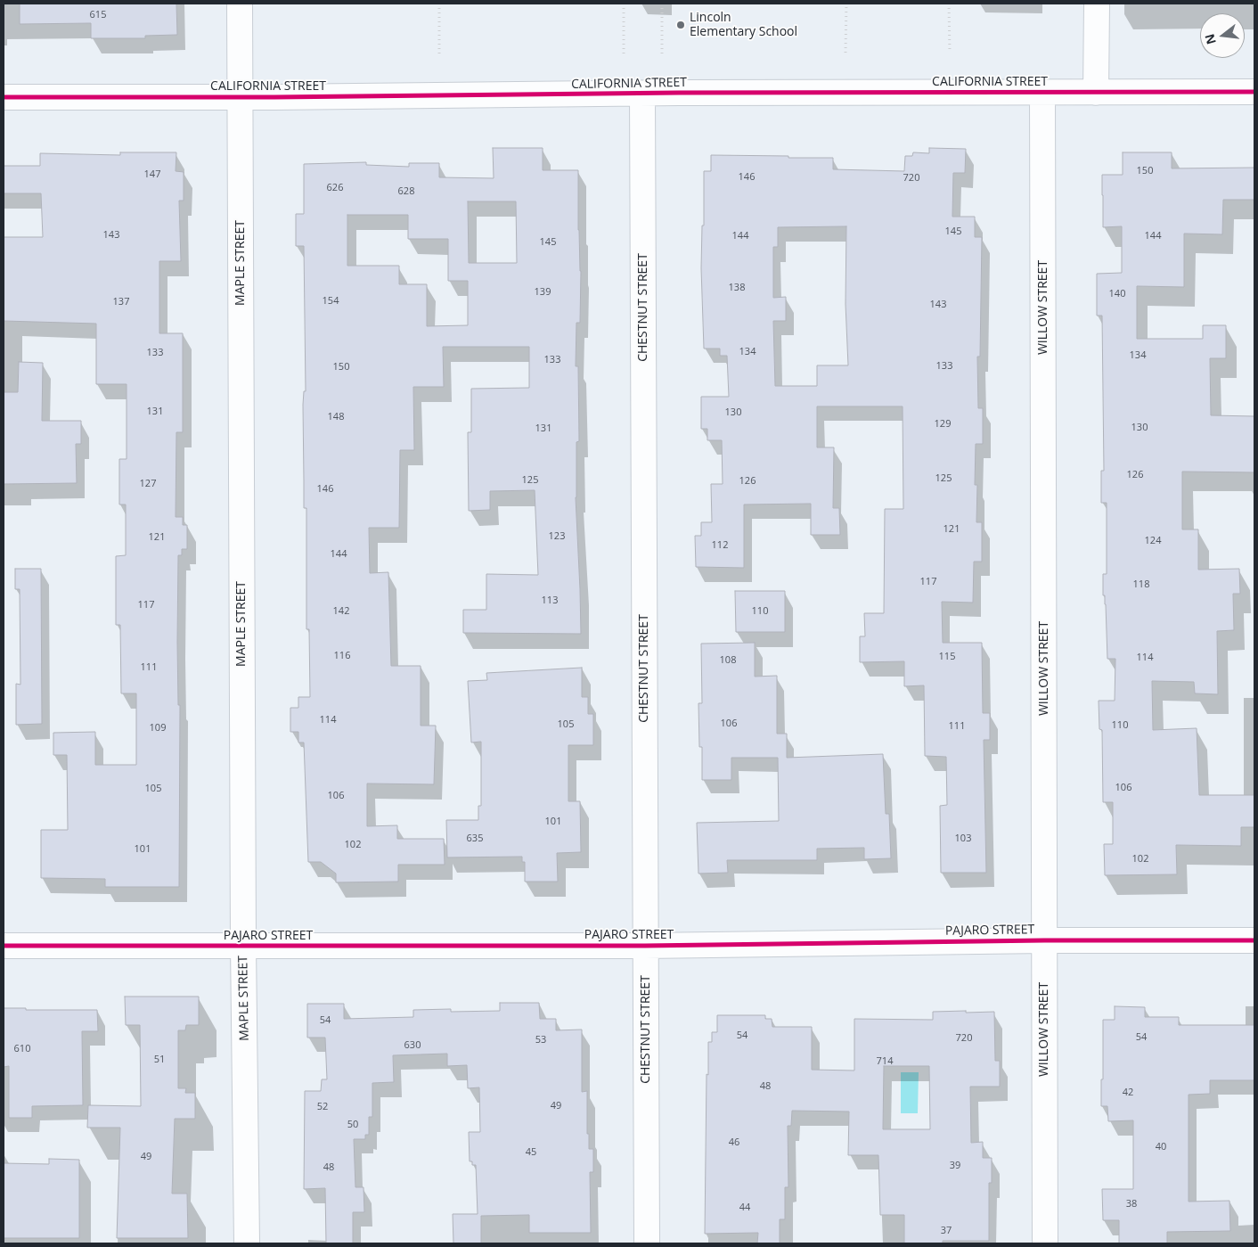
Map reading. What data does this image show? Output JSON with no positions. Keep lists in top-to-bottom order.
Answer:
{
  "streets": {
    "street": [
      "CALIFORNIA STREET",
      "MAPLE STREET",
      "CHESTNUT STREET",
      "WILLOW STREET",
      "PAJARO STREET"
    ]
  },
  "crossings": [
    ["CALIFORNIA STREET", "MAPLE STREET"],
    ["CALIFORNIA STREET", "CHESTNUT STREET"],
    ["CALIFORNIA STREET", "WILLOW STREET"],
    ["MAPLE STREET", "PAJARO STREET"],
    ["CHESTNUT STREET", "PAJARO STREET"],
    ["WILLOW STREET", "PAJARO STREET"]
  ],
  "places": ["Lincoln Elementary School"],
  "house_numbers": [
    "615",
    "150",
    "147",
    "146",
    "720",
    "626",
    "628",
    "145",
    "143",
    "144",
    "144",
    "145",
    "138",
    "139",
    "140",
    "154",
    "137",
    "143",
    "134",
    "133",
    "134",
    "133",
    "133",
    "150",
    "131",
    "130",
    "148",
    "129",
    "130",
    "131",
    "126",
    "125",
    "125",
    "126",
    "127",
    "146",
    "121",
    "123",
    "121",
    "124",
    "112",
    "144",
    "117",
    "118",
    "113",
    "117",
    "142",
    "110",
    "116",
    "115",
    "114",
    "108",
    "111",
    "114",
    "106",
    "105",
    "110",
    "111",
    "109",
    "106",
    "105",
    "106",
    "101",
    "635",
    "103",
    "102",
    "101",
    "102",
    "54",
    "54",
    "54",
    "720",
    "53",
    "630",
    "610",
    "51",
    "714",
    "48",
    "42",
    "49",
    "52",
    "50",
    "46",
    "40",
    "45",
    "49",
    "39",
    "48",
    "38",
    "44",
    "37"
  ],
  "north": "left"
}
